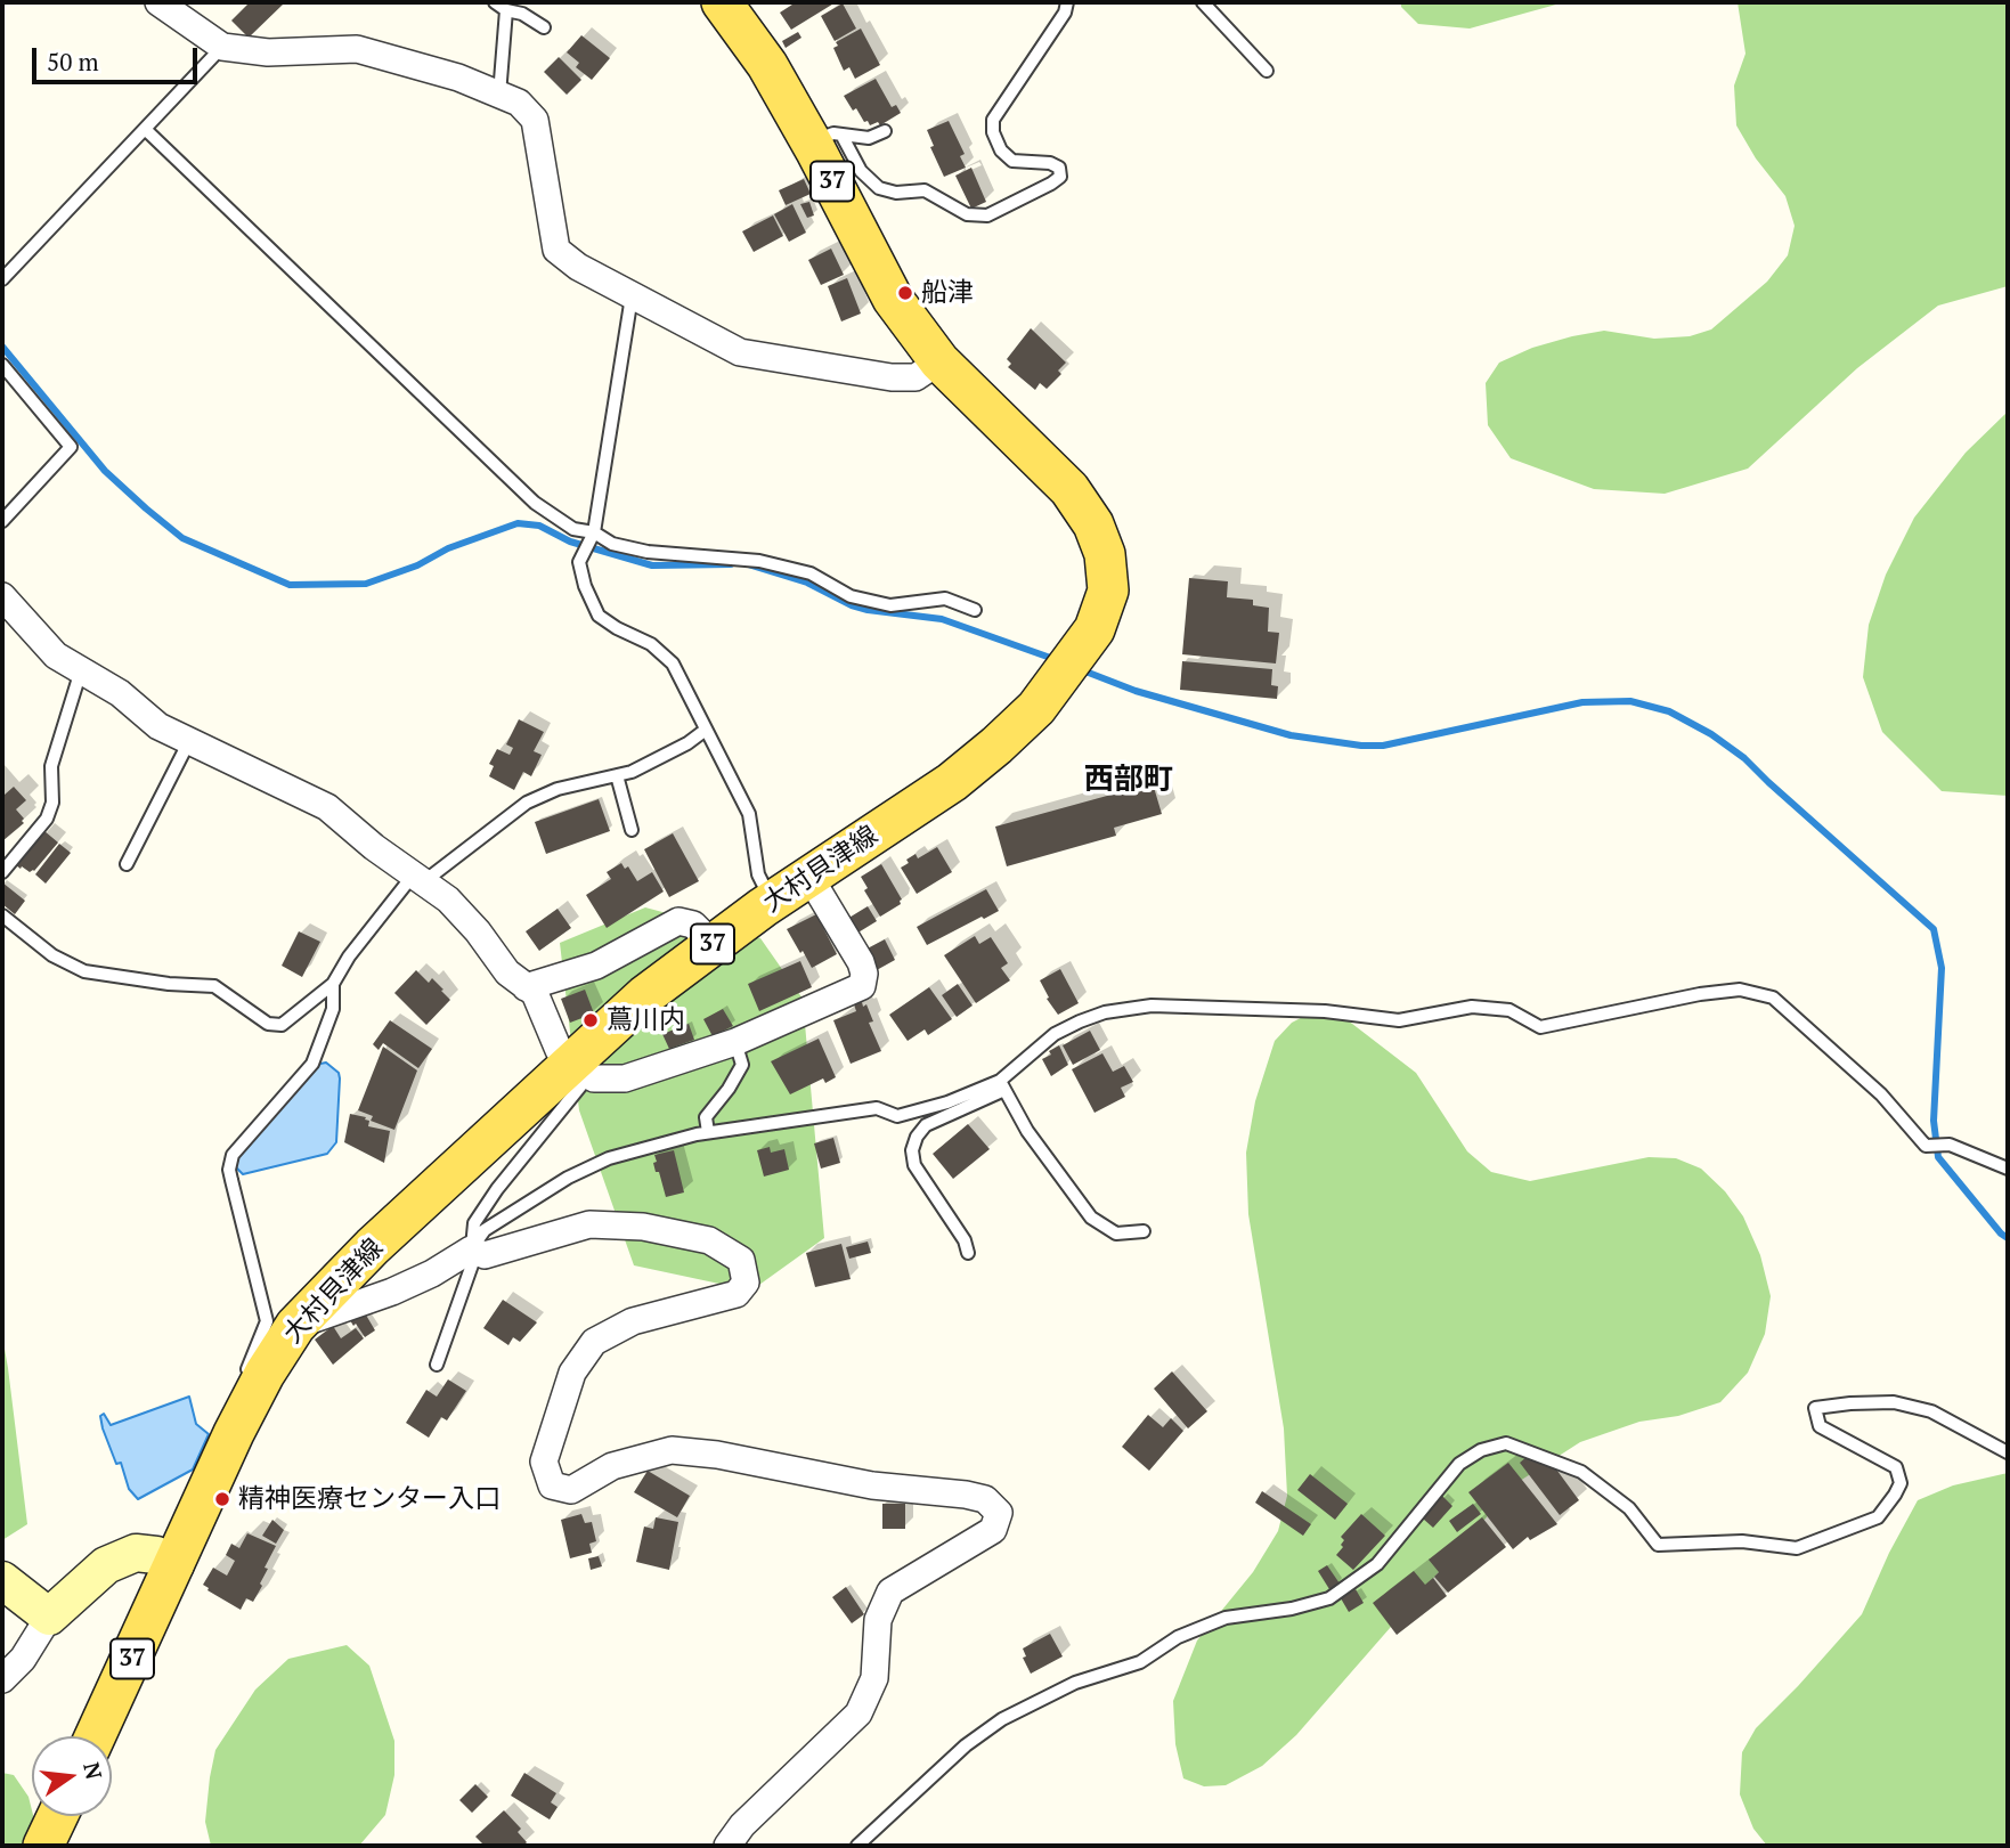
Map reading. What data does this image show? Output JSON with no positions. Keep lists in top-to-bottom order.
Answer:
{
  "streets": {
    "main road": ["37", "大村貝津線"]
  },
  "districts": ["西部町"],
  "places": ["船津", "蔦川内", "精神医療センター入口"],
  "scale_bar": "50 m",
  "north": "right"
}
